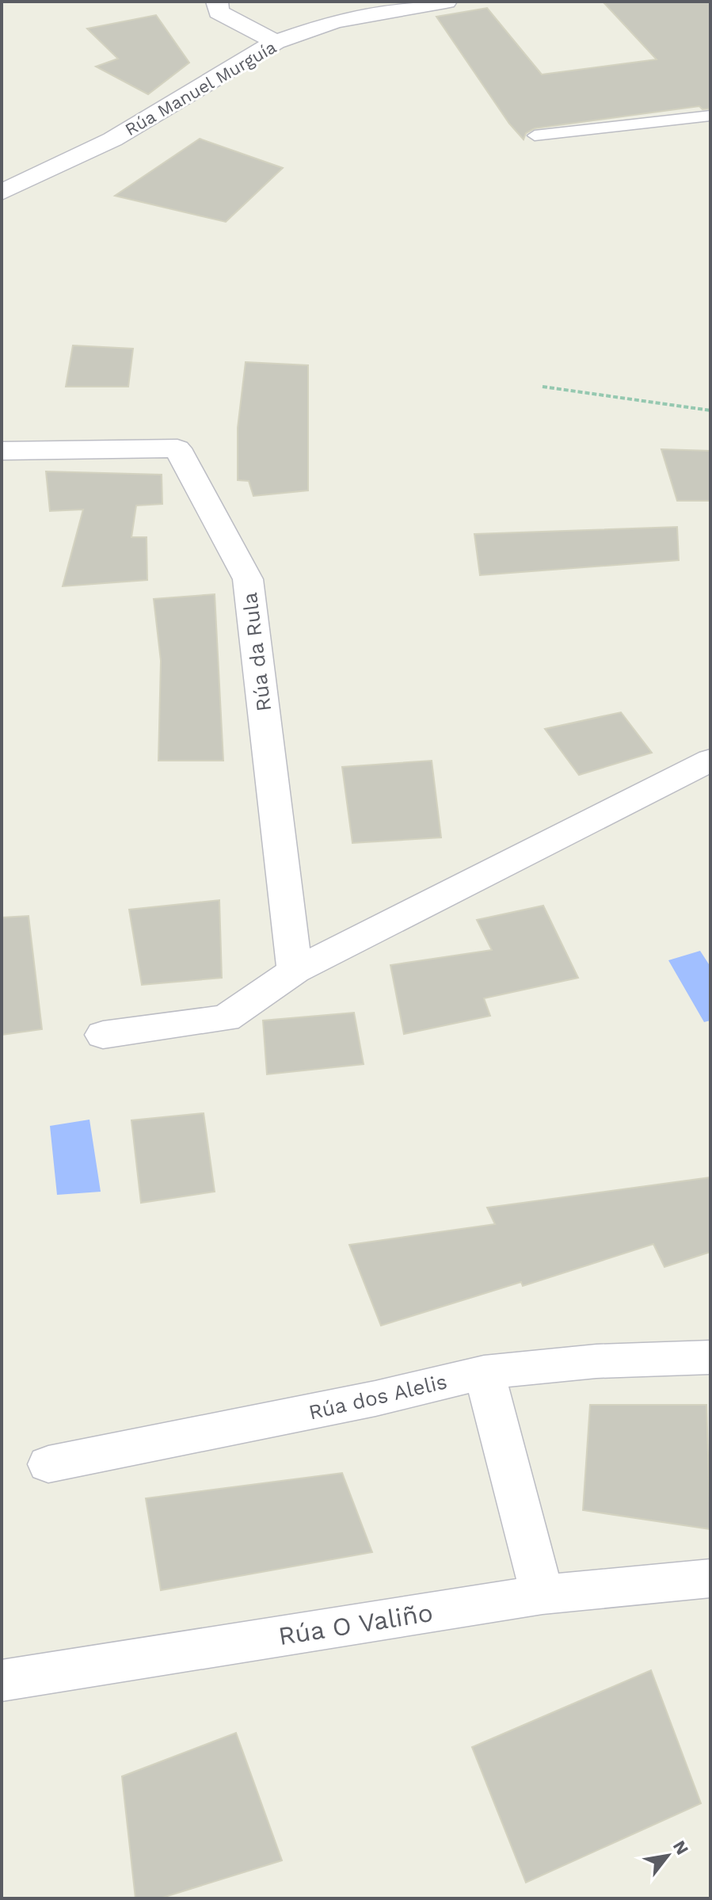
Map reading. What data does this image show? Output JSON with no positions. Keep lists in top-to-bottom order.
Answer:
{
  "streets": {
    "street": [
      "Rúa Manuel Murguía",
      "Rúa da Rula",
      "Rúa dos Alelis",
      "Rúa O Valiño"
    ]
  },
  "north": "top right"
}
